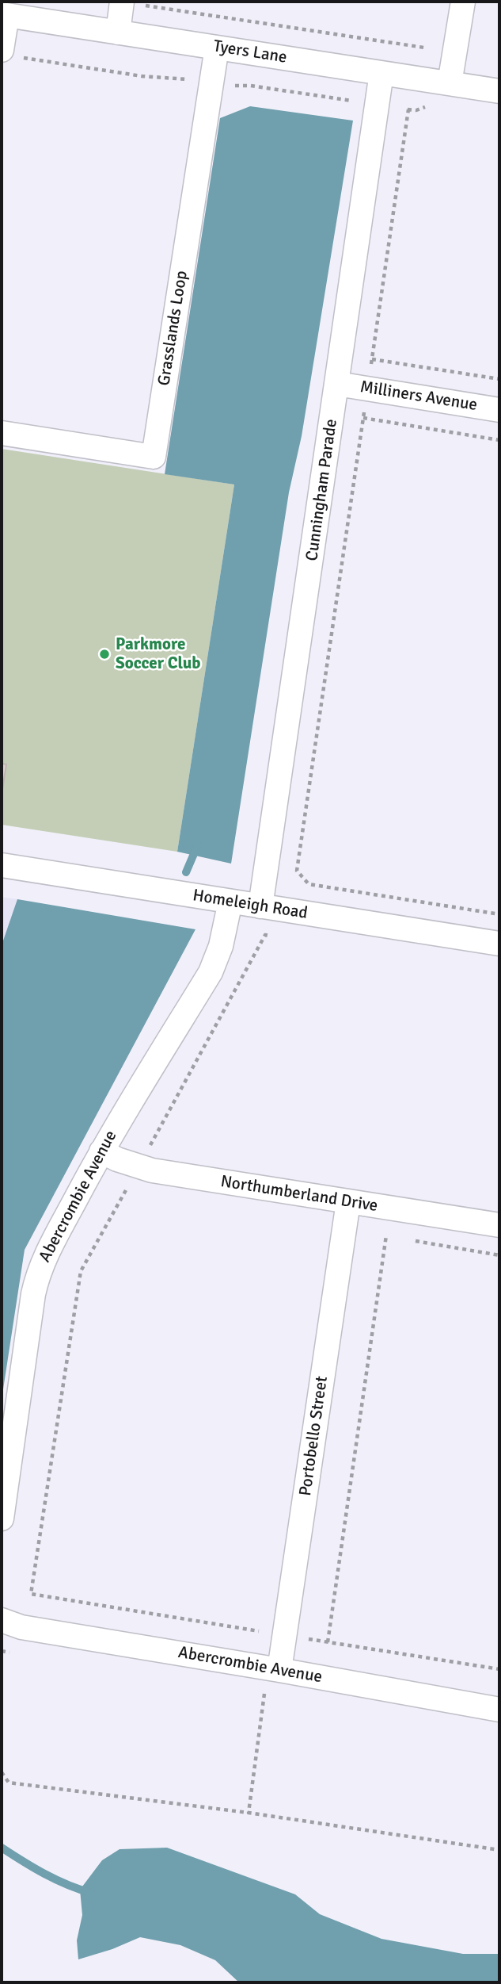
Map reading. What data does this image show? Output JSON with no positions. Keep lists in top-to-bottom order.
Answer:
{
  "streets": {
    "street": [
      "Tyers Lane",
      "Grasslands Loop",
      "Milliners Avenue",
      "Cunningham Parade",
      "Homeleigh Road",
      "Northumberland Drive",
      "Abercrombie Avenue",
      "Portobello Street"
    ]
  },
  "crossings": [
    ["Tyers Lane", "Grasslands Loop"],
    ["Tyers Lane", "Cunningham Parade"],
    ["Milliners Avenue", "Cunningham Parade"],
    ["Cunningham Parade", "Homeleigh Road"],
    ["Homeleigh Road", "Abercrombie Avenue"],
    ["Northumberland Drive", "Abercrombie Avenue"],
    ["Northumberland Drive", "Portobello Street"],
    ["Abercrombie Avenue", "Portobello Street"]
  ],
  "places": ["Parkmore Soccer Club"]
}
